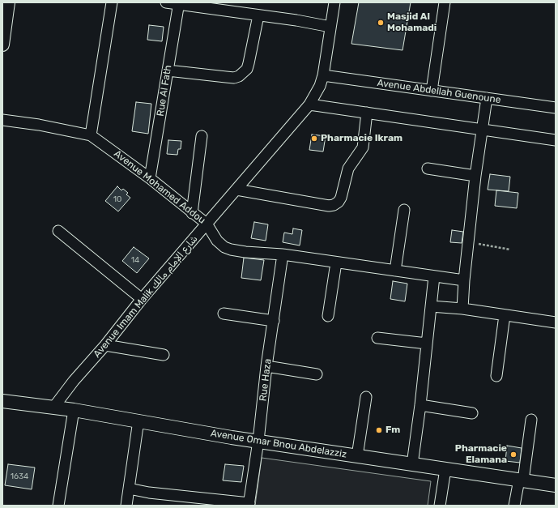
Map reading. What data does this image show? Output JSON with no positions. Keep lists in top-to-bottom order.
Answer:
{
  "streets": {
    "street": [
      "Rue Al Fath",
      "Avenue Abdellah Guenoune",
      "Avenue Mohamed Addou",
      "Avenue Imam Malik شارع الإمام مالك",
      "Rue Haza",
      "Avenue Omar Bnou Abdelazziz"
    ]
  },
  "crossings": [
    ["Rue Al Fath", "Avenue Mohamed Addou"],
    ["Avenue Abdellah Guenoune", "Avenue Imam Malik شارع الإمام مالك"],
    ["Avenue Mohamed Addou", "Avenue Imam Malik شارع الإمام مالك"],
    ["Avenue Mohamed Addou", "Rue Haza"],
    ["Avenue Imam Malik شارع الإمام مالك", "Avenue Omar Bnou Abdelazziz"],
    ["Rue Haza", "Avenue Omar Bnou Abdelazziz"]
  ],
  "places": [
    "Masjid Al Mohamadi",
    "Pharmacie Ikram",
    "Fm",
    "Pharmacie Elamana"
  ],
  "house_numbers": ["10", "14", "1634"]
}
